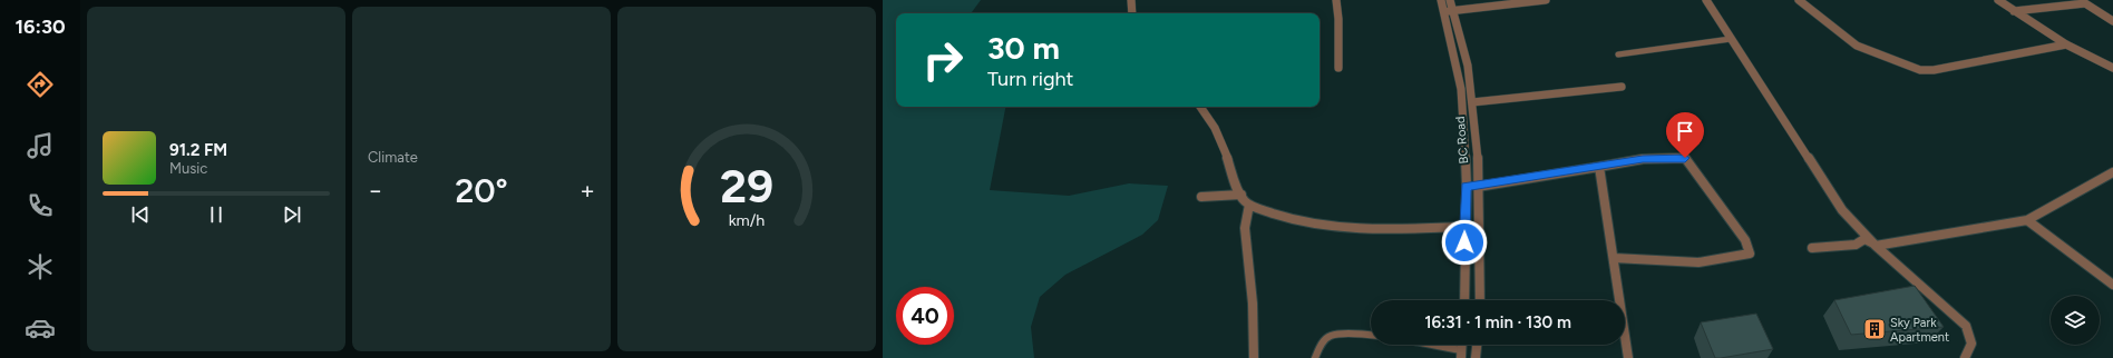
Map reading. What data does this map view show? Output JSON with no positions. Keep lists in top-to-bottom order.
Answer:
{
  "streets": {
    "street": ["BC Road"]
  },
  "places": {
    "building": ["Sky Park Apartment"]
  },
  "page": {
    "tabs": "16:30",
    "tile": "Climate",
    "turn": ["30 m", "Turn right"],
    "song": ["91.2 FM", "Music"],
    "heat": ["−", "20°", "+"],
    "limit": "40",
    "trip": "16:31 · 1 min · 130 m",
    "gauge": ["29", "km/h"]
  }
}
